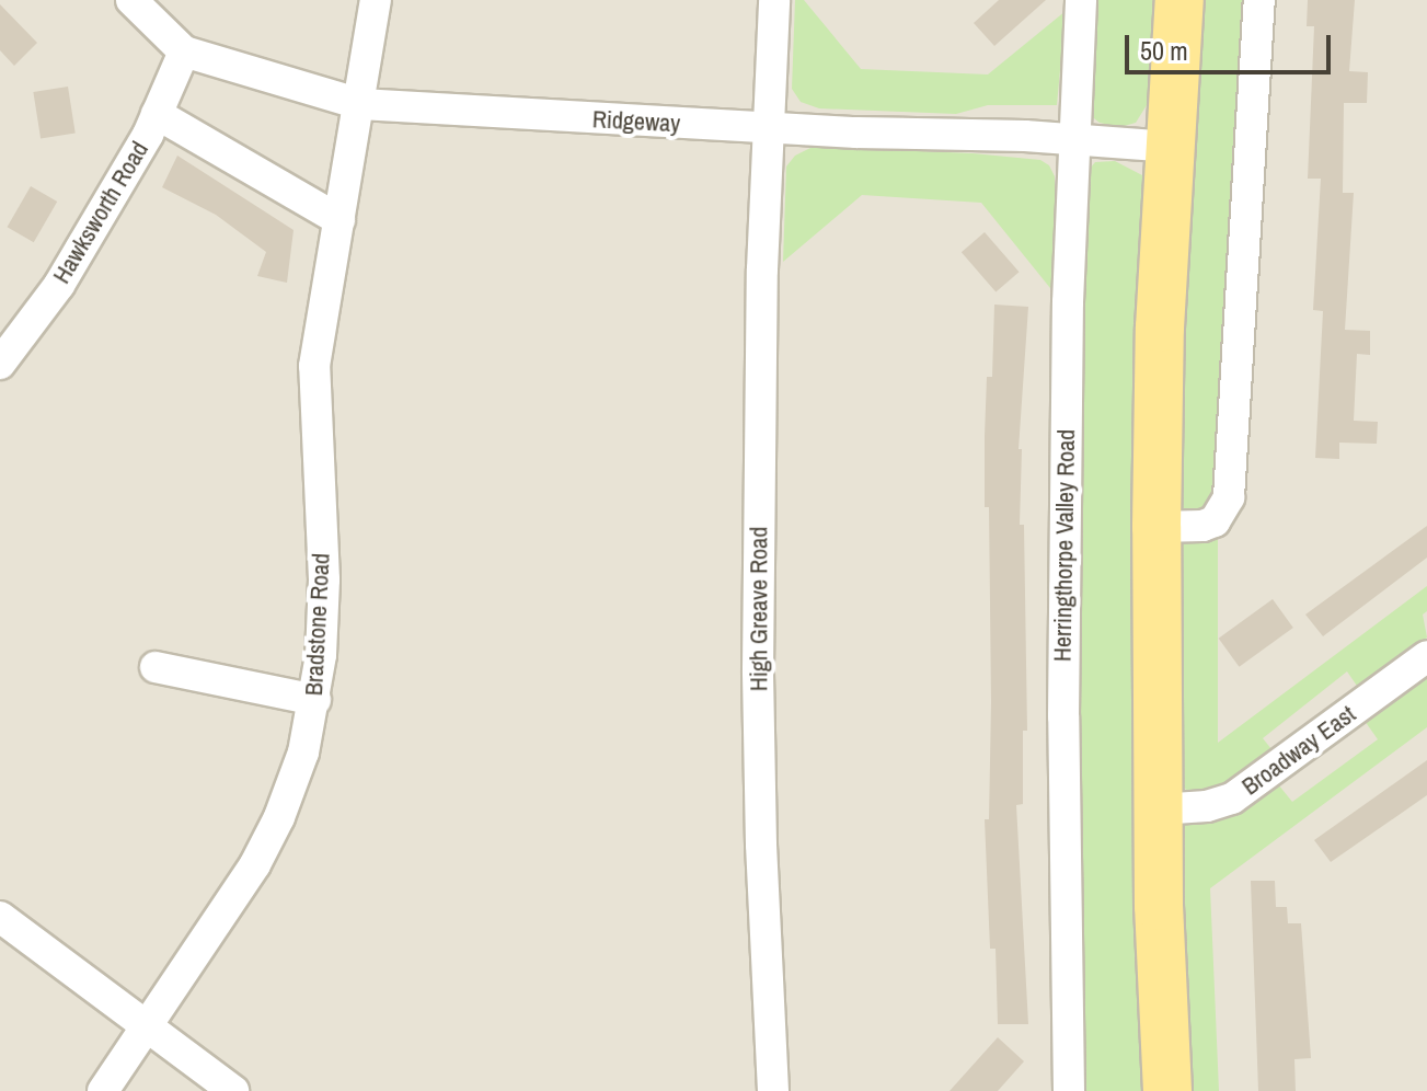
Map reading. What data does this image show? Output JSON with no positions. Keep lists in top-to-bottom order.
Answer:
{
  "streets": {
    "street": [
      "Ridgeway",
      "Hawksworth Road",
      "Herringthorpe Valley Road",
      "High Greave Road",
      "Bradstone Road",
      "Broadway East"
    ]
  },
  "crossings": [
    ["Ridgeway", "Hawksworth Road"],
    ["Ridgeway", "Herringthorpe Valley Road"],
    ["Ridgeway", "High Greave Road"],
    ["Ridgeway", "Bradstone Road"]
  ],
  "scale_bar": "50 m"
}
